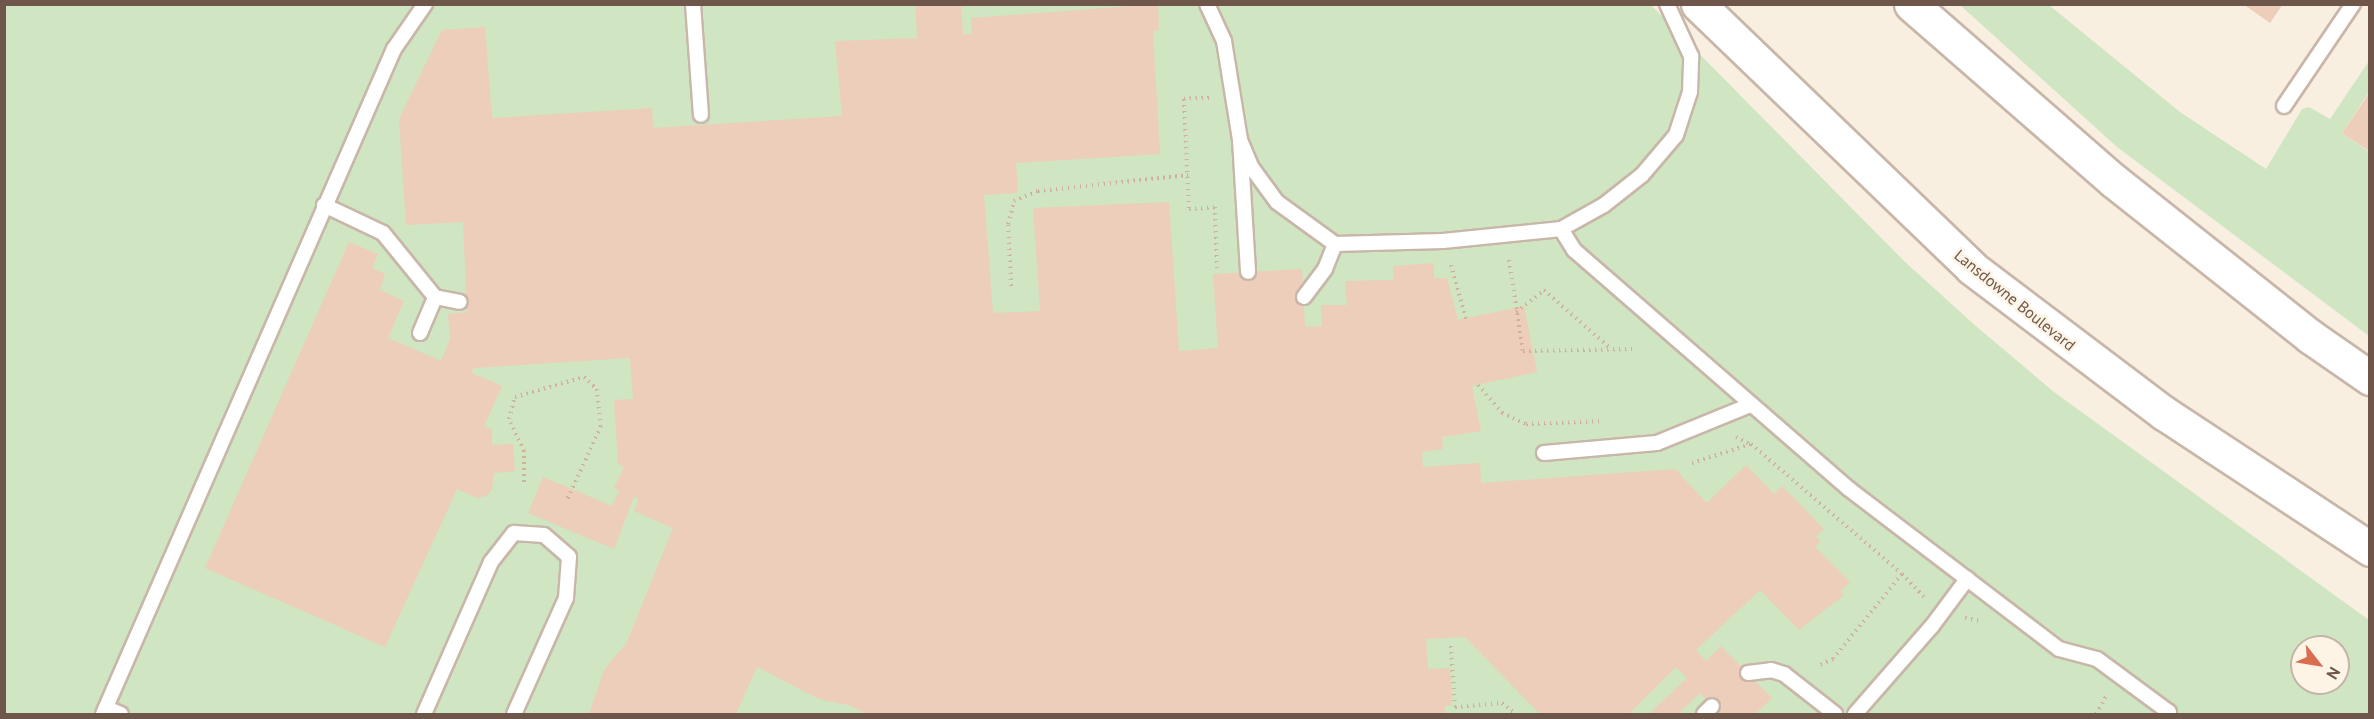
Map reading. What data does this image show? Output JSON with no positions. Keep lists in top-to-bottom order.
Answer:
{
  "streets": {
    "main road": ["Lansdowne Boulevard"]
  },
  "north": "bottom right"
}
